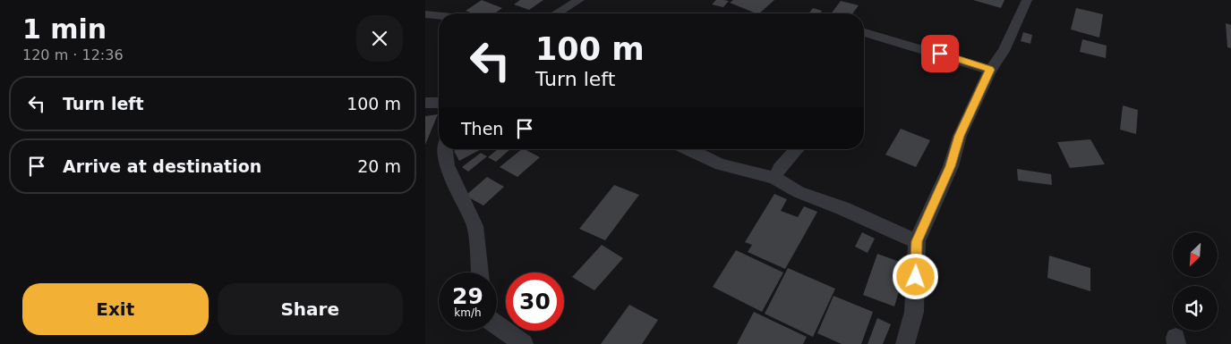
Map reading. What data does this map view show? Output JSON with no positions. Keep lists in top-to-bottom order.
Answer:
{
  "north": "bottom left",
  "page": {
    "heading": ["1 min", "120 m · 12:36"],
    "turn": ["100 m", "Turn left"],
    "list": [
      {
        "name": "Turn left",
        "value": "100 m"
      },
      {
        "name": "Arrive at destination",
        "value": "20 m"
      }
    ],
    "then": "Then",
    "speed": "29 km/h",
    "limit": "30",
    "buttons": ["Exit", "Share"]
  }
}
